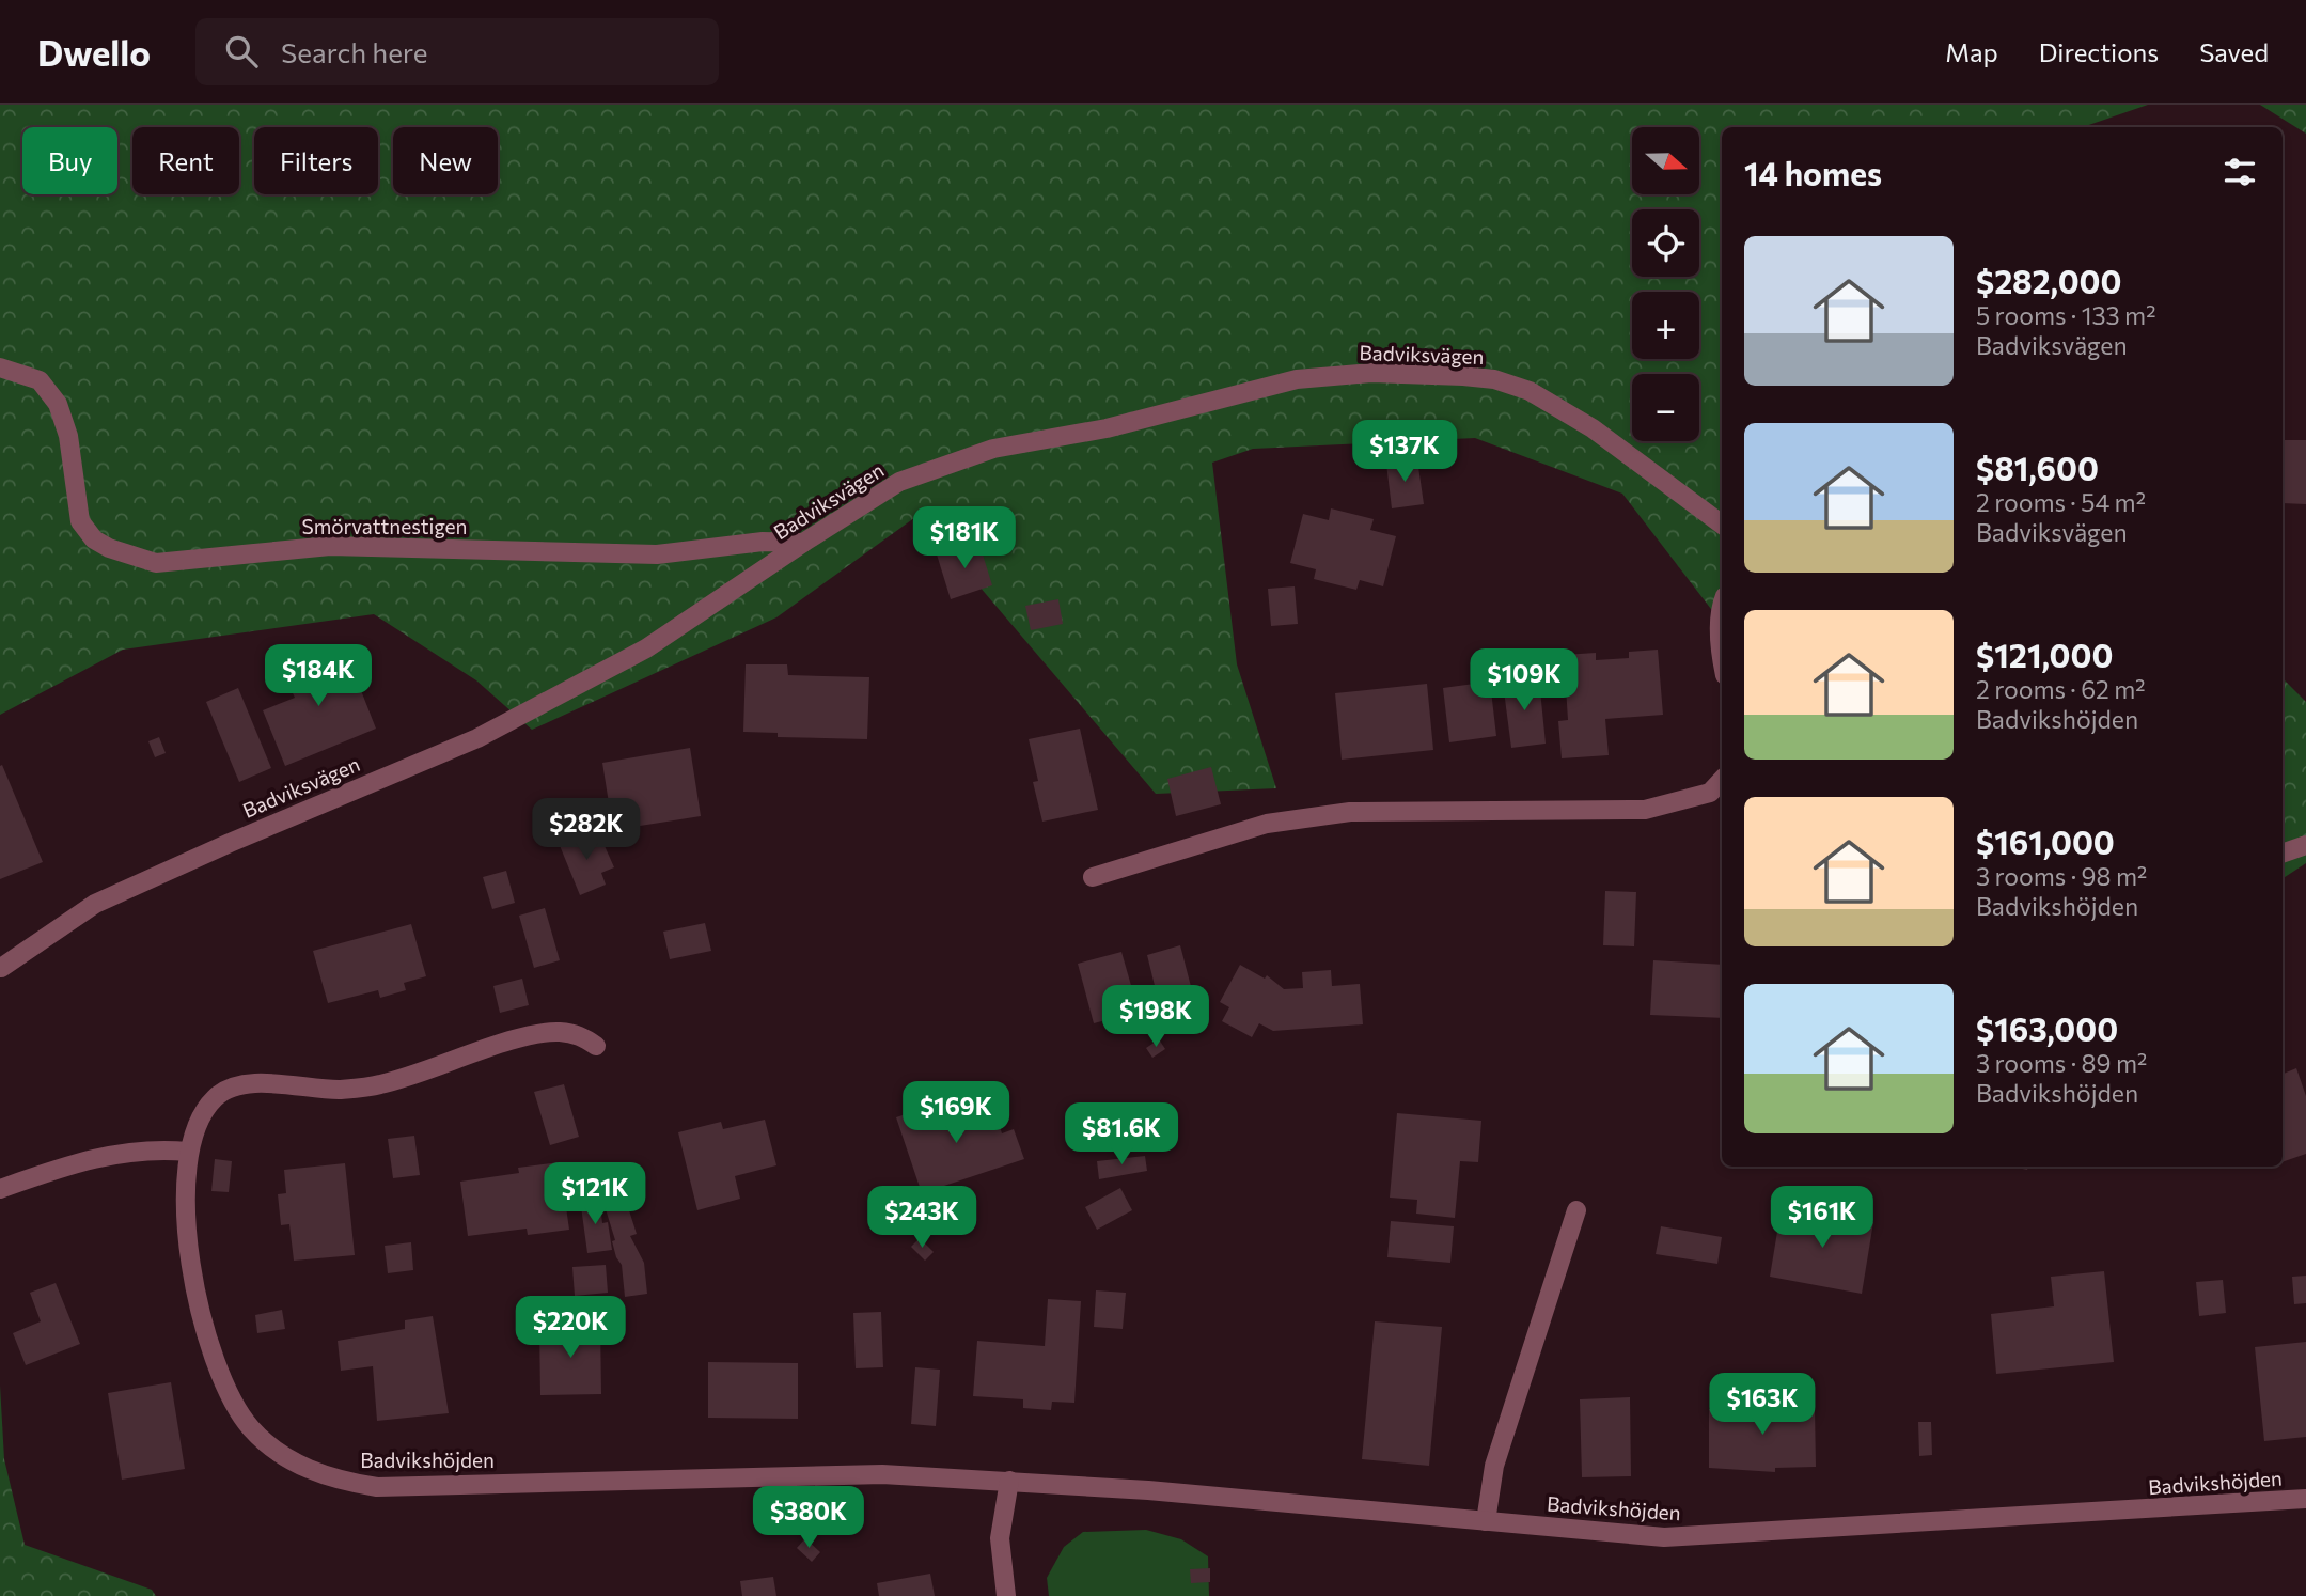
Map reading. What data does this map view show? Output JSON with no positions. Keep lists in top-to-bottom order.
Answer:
{
  "streets": {
    "street": ["Badviksvägen", "Smörvattnestigen", "Badvikshöjden"]
  },
  "crossings": [
    ["Badviksvägen", "Smörvattnestigen"]
  ],
  "north": "right",
  "page": {
    "header": "Dwello",
    "search": "Search here",
    "nav": ["Map", "Directions", "Saved"],
    "map_buttons": ["+", "−"],
    "chip": [
      "Buy",
      "Rent",
      "Filters",
      "New"
    ],
    "heading": "14 homes",
    "list": [
      {
        "name": "$282,000",
        "note": "5 rooms · 133 m² · Badviksvägen"
      },
      {
        "name": "$81,600",
        "note": "2 rooms · 54 m² · Badviksvägen"
      },
      {
        "name": "$121,000",
        "note": "2 rooms · 62 m² · Badvikshöjden"
      },
      {
        "name": "$161,000",
        "note": "3 rooms · 98 m² · Badvikshöjden"
      },
      {
        "name": "$163,000",
        "note": "3 rooms · 89 m² · Badvikshöjden"
      }
    ],
    "price": [
      "$137K",
      "$181K",
      "$184K",
      "$109K",
      "$282K",
      "$198K",
      "$169K",
      "$81.6K",
      "$121K",
      "$243K",
      "$161K",
      "$220K",
      "$163K",
      "$380K"
    ]
  }
}
